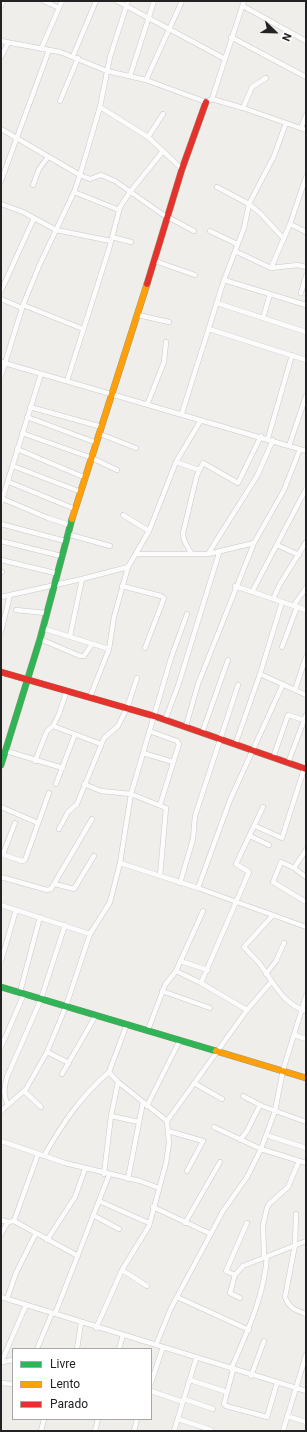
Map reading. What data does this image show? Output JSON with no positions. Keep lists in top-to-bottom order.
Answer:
{
  "legend": ["Livre", "Lento", "Parado"],
  "north": "bottom right"
}
